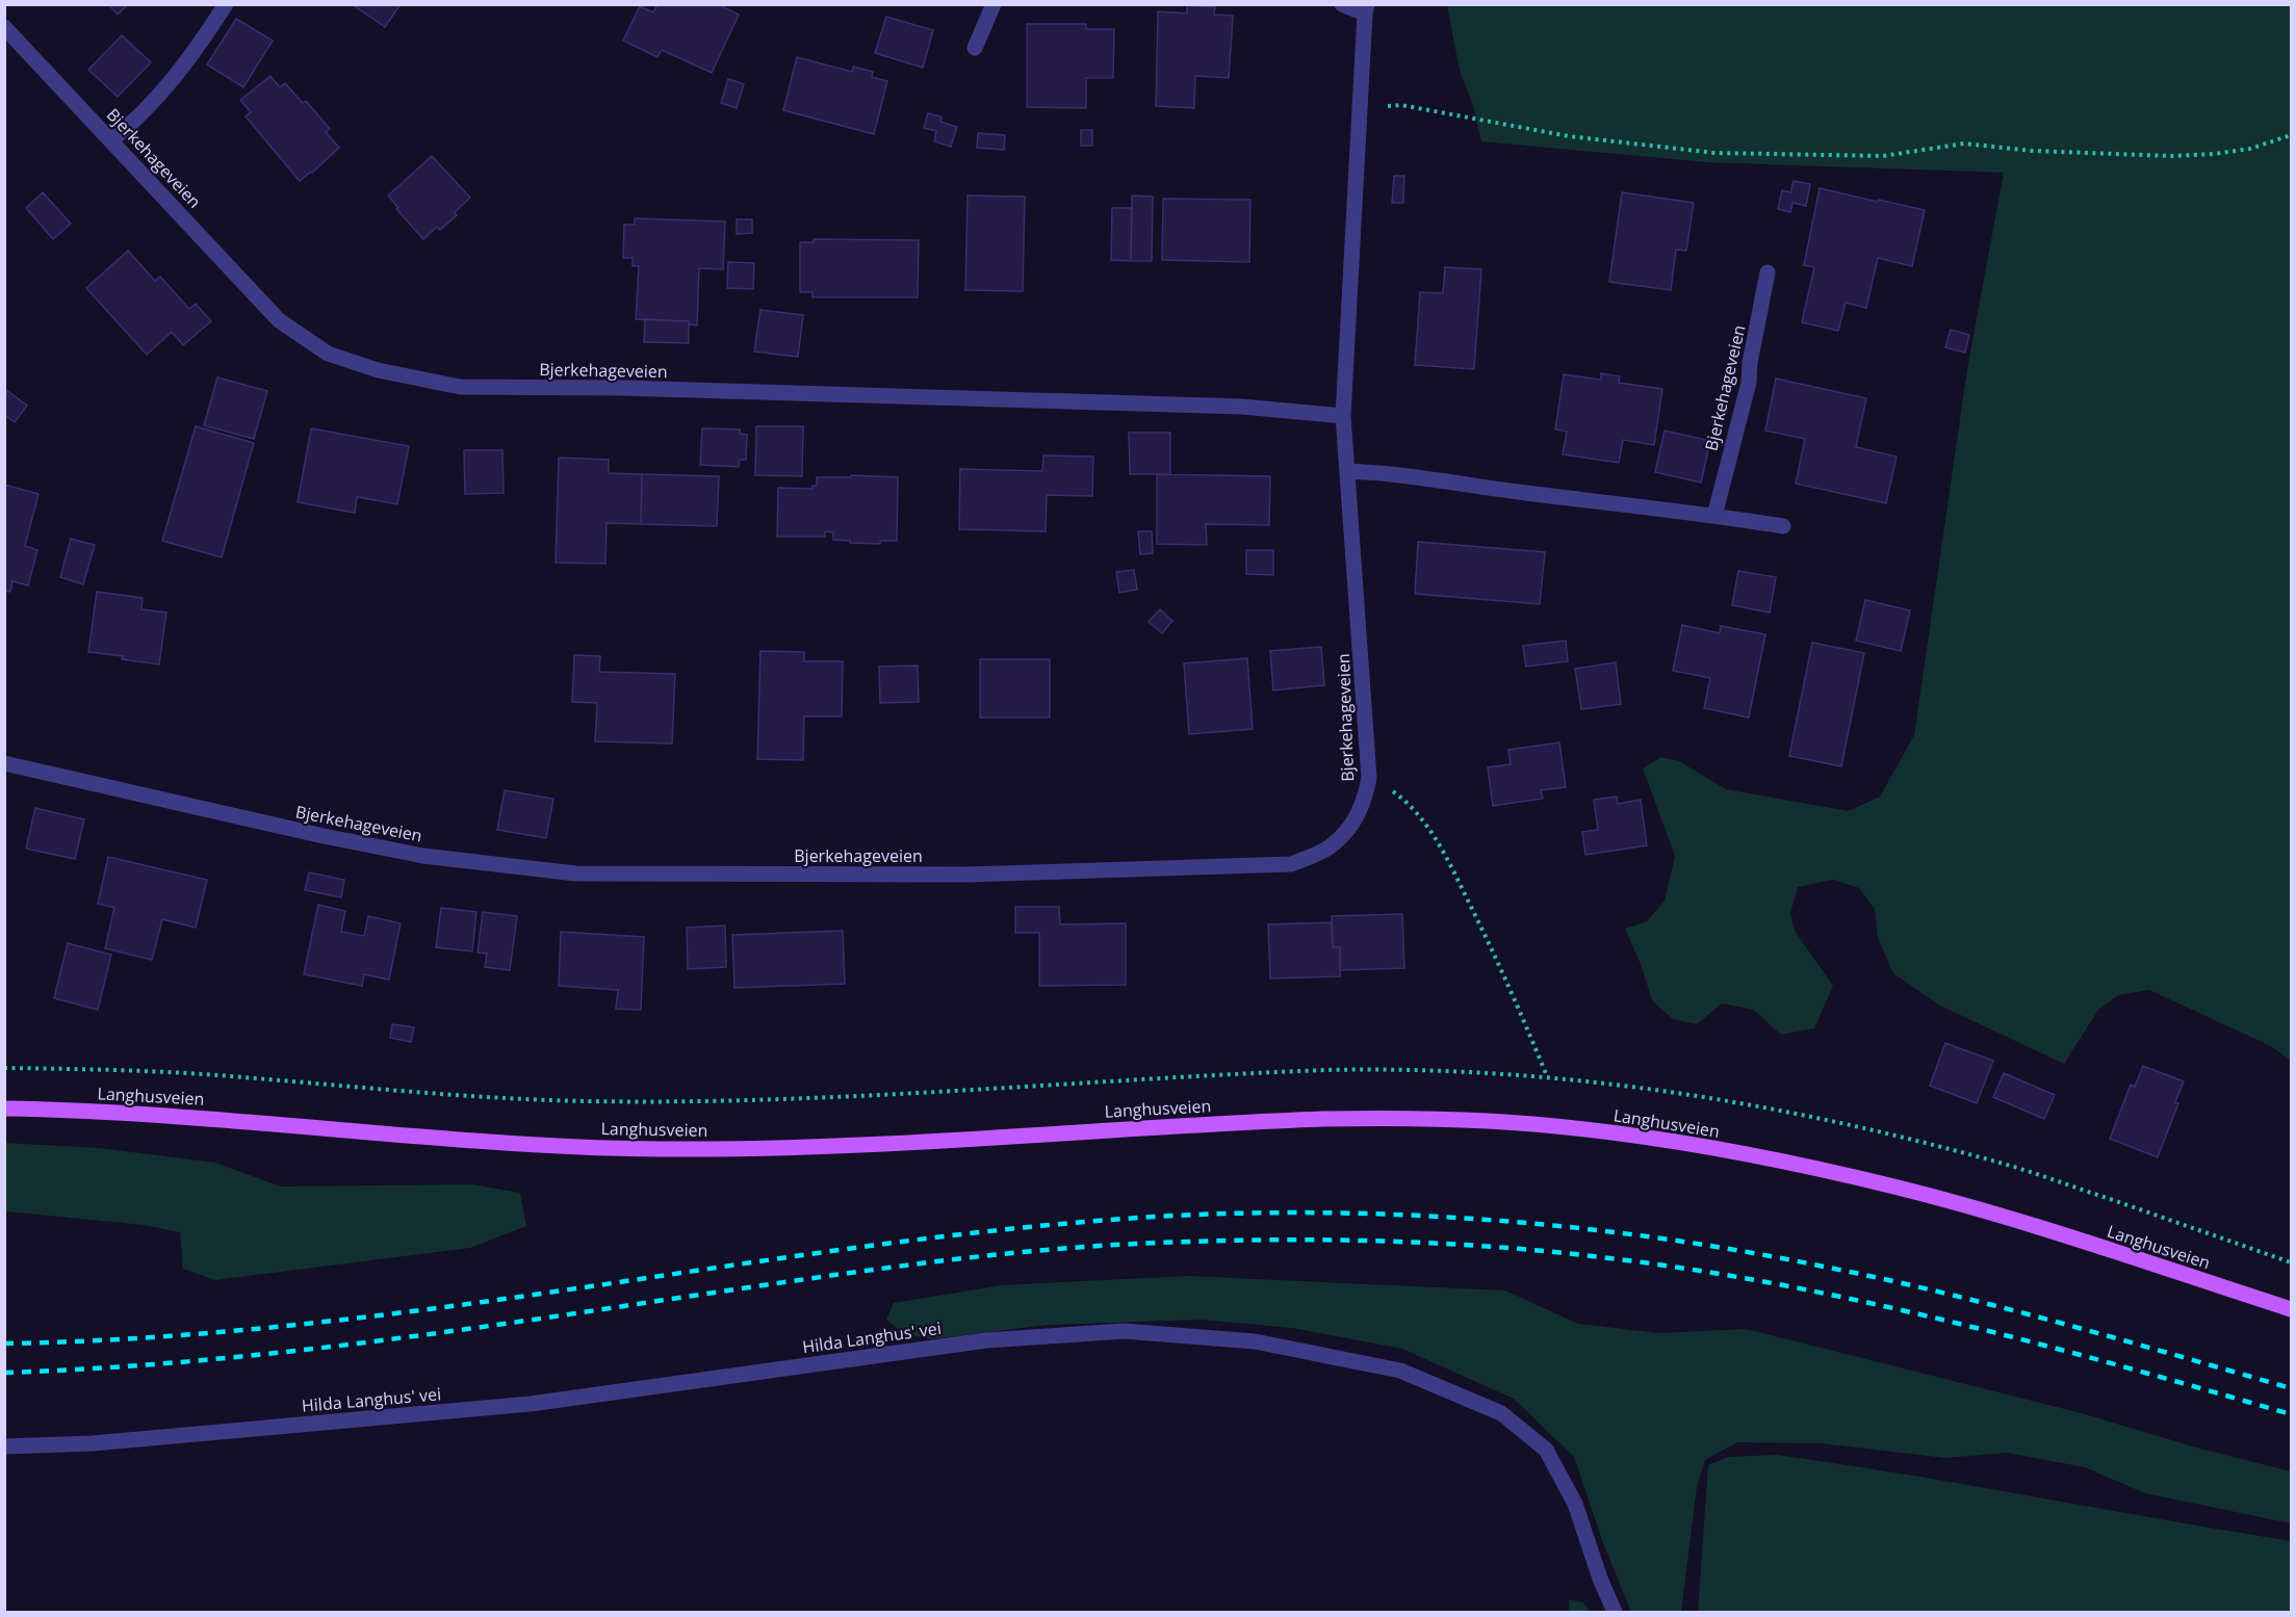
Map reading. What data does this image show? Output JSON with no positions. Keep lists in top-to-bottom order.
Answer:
{
  "streets": {
    "main road": ["Langhusveien"],
    "street": ["Bjerkehageveien", "Hilda Langhus' vei"]
  }
}
